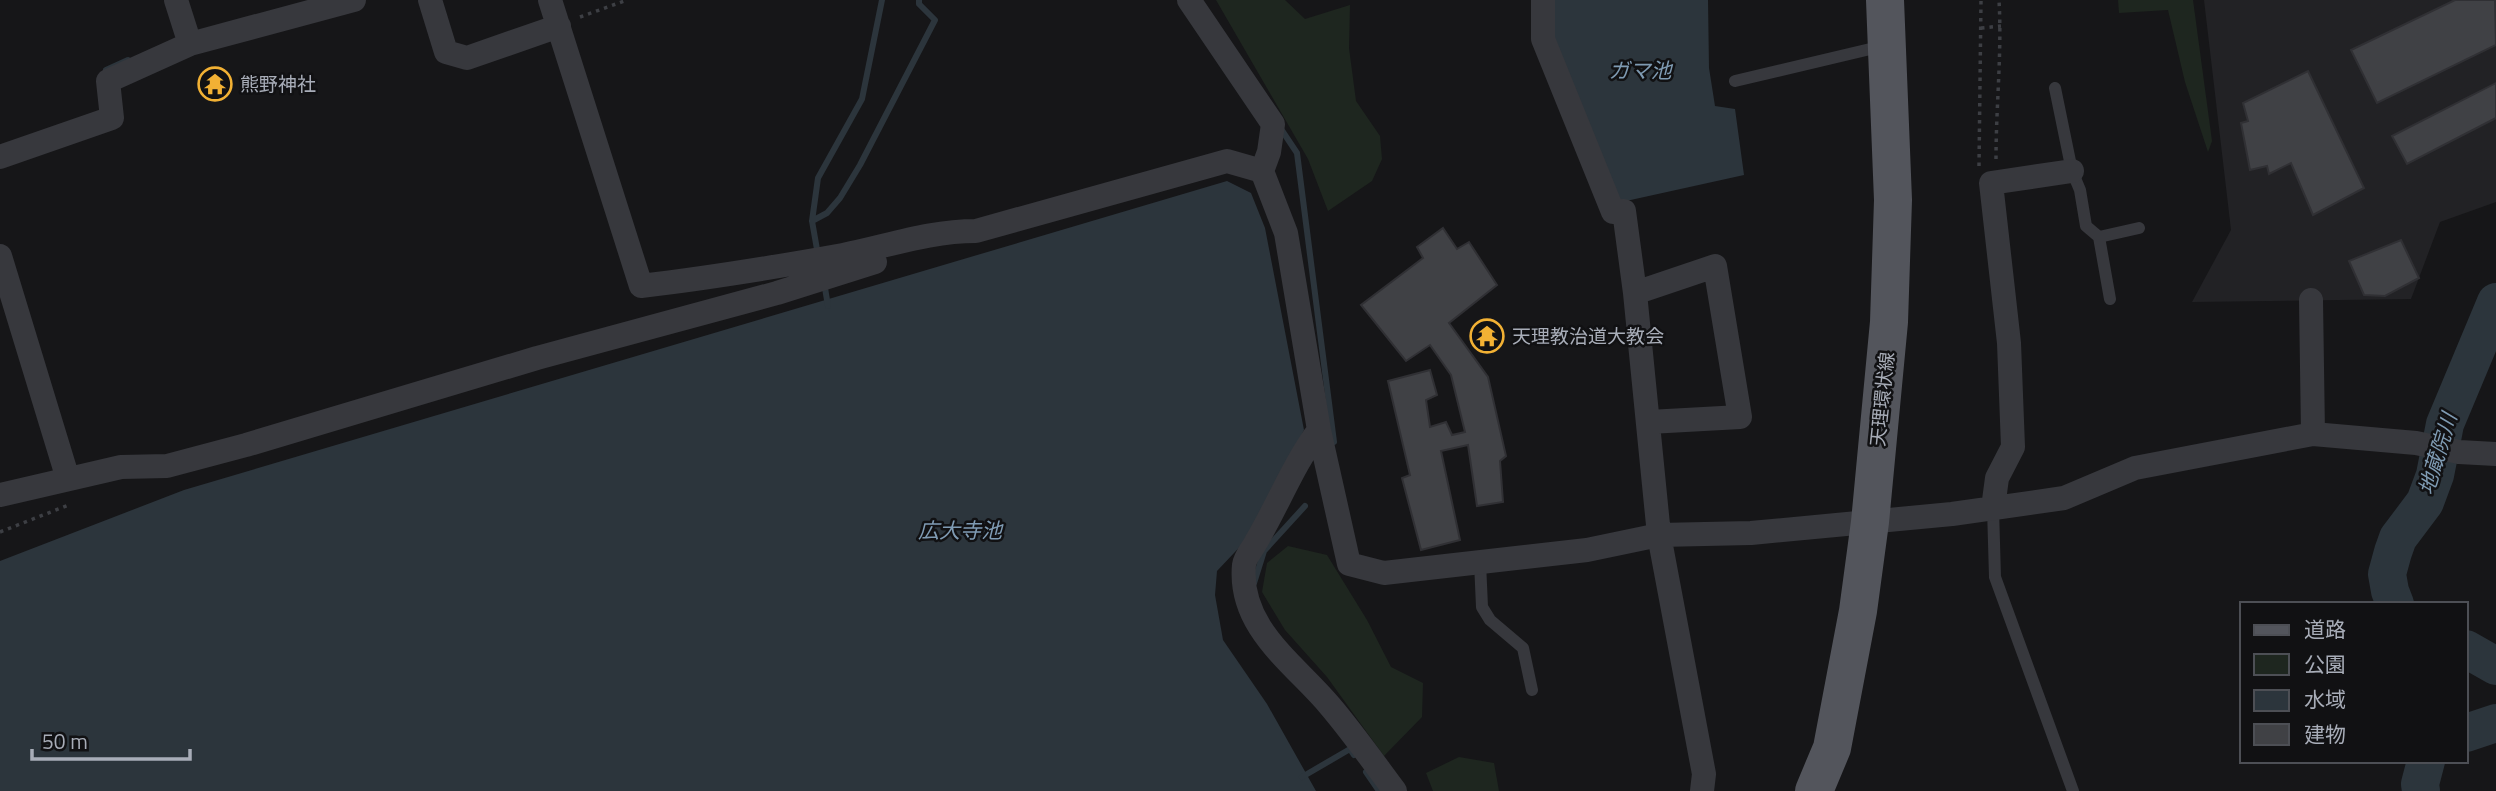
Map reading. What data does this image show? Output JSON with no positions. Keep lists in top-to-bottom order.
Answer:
{
  "streets": {
    "main road": ["天理環状線"]
  },
  "water": ["ガマ池", "地蔵院川", "広大寺池"],
  "places": {
    "temple": ["熊野神社", "天理教治道大教会"]
  },
  "legend": [
    "道路",
    "公園",
    "水域",
    "建物"
  ],
  "scale_bar": "50 m"
}
